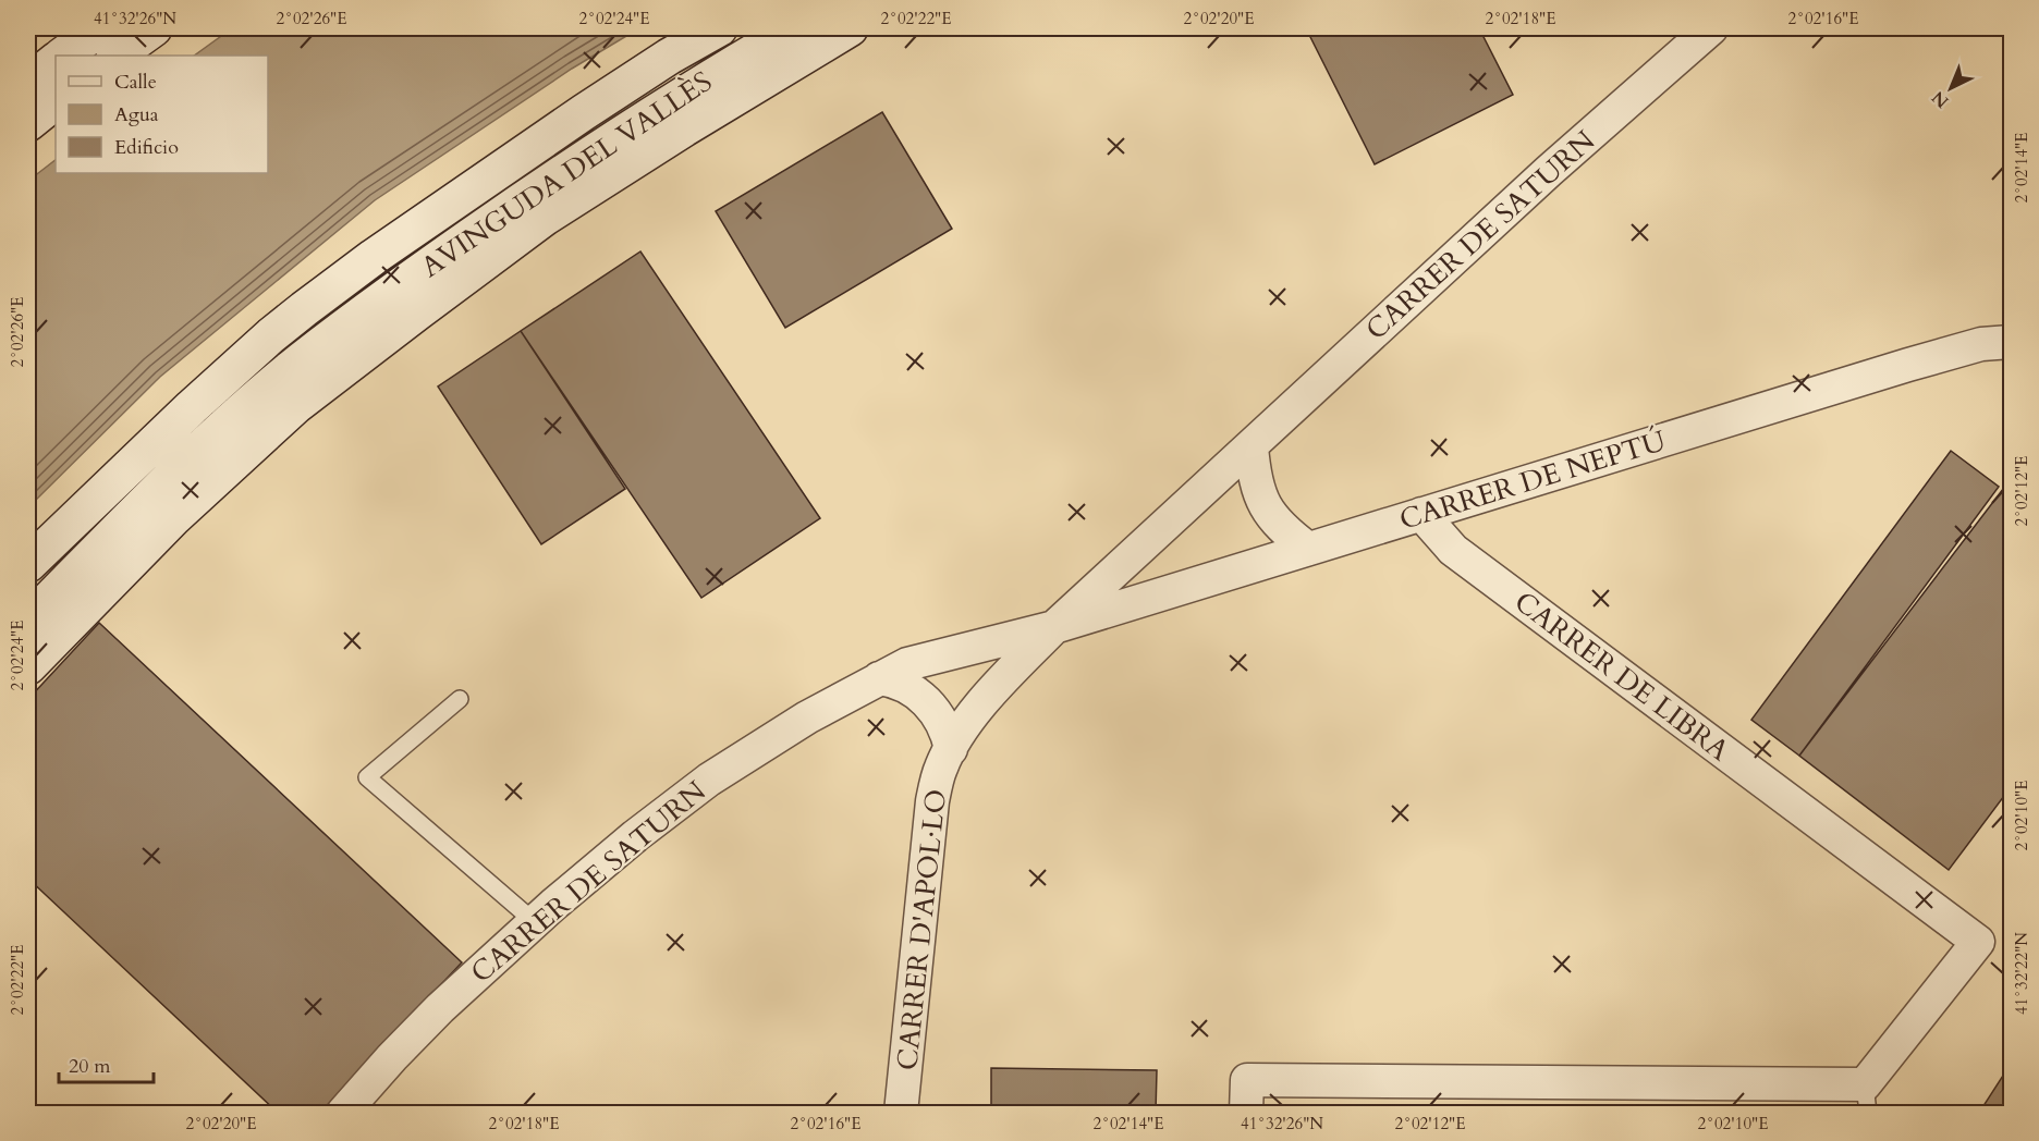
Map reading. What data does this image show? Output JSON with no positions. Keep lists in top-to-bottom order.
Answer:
{
  "streets": {
    "main road": ["AVINGUDA DEL VALLÈS"],
    "street": [
      "CARRER DE SATURN",
      "CARRER DE NEPTÚ",
      "CARRER DE LIBRA",
      "CARRER D'APOL·LO"
    ]
  },
  "crossings": [
    ["CARRER DE SATURN", "CARRER DE NEPTÚ"],
    ["CARRER DE SATURN", "CARRER D'APOL·LO"],
    ["CARRER DE NEPTÚ", "CARRER DE LIBRA"],
    ["CARRER DE NEPTÚ", "CARRER D'APOL·LO"]
  ],
  "legend": ["Calle", "Agua", "Edificio"],
  "scale_bar": "20 m",
  "north": "bottom left",
  "coordinates": [
    "41°32'26\"N",
    "2°02'26\"E",
    "2°02'24\"E",
    "2°02'22\"E",
    "2°02'20\"E",
    "2°02'18\"E",
    "2°02'16\"E",
    "2°02'14\"E",
    "2°02'12\"E",
    "2°02'10\"E",
    "41°32'22\"N"
  ]
}
